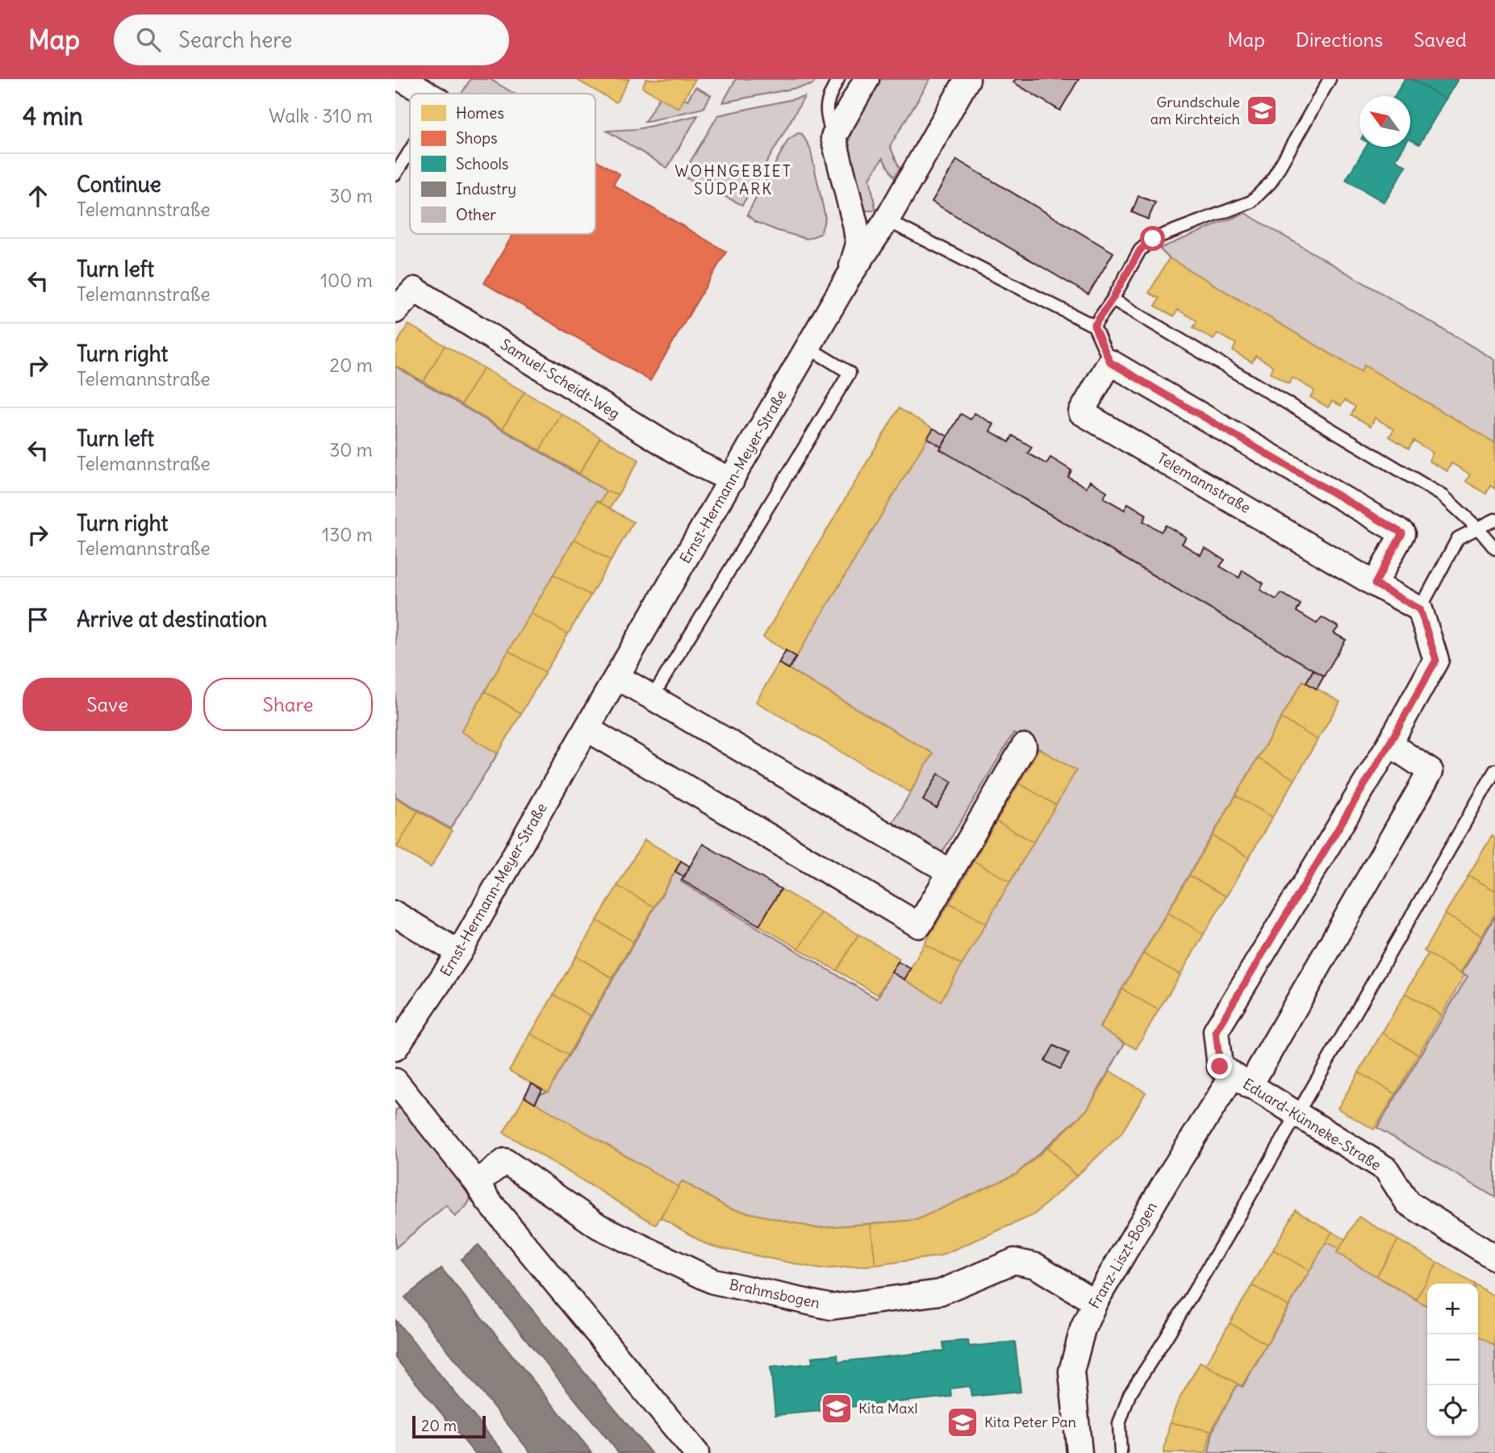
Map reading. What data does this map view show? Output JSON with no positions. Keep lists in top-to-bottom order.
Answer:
{
  "streets": {
    "street": [
      "Samuel-Scheidt-Weg",
      "Ernst-Hermann-Meyer-Straße",
      "Telemannstraße",
      "Eduard-Künneke-Straße",
      "Franz-Liszt-Bogen",
      "Brahmsbogen"
    ]
  },
  "crossings": [
    ["Samuel-Scheidt-Weg", "Ernst-Hermann-Meyer-Straße"],
    ["Eduard-Künneke-Straße", "Franz-Liszt-Bogen"],
    ["Franz-Liszt-Bogen", "Brahmsbogen"]
  ],
  "districts": ["WOHNGEBIET SÜDPARK"],
  "places": {
    "school or university": ["Grundschule am Kirchteich", "Kita Maxl", "Kita Peter Pan"]
  },
  "legend": [
    "Homes",
    "Shops",
    "Schools",
    "Industry",
    "Other"
  ],
  "scale_bar": "20 m",
  "north": "top left",
  "page": {
    "header": "Map",
    "search": "Search here",
    "nav": ["Map", "Directions", "Saved"],
    "heading": ["4 min", "Walk · 310 m"],
    "list": [
      ["Continue", "Telemannstraße", "30 m"],
      ["Turn left", "Telemannstraße", "100 m"],
      ["Turn right", "Telemannstraße", "20 m"],
      ["Turn left", "Telemannstraße", "30 m"],
      ["Turn right", "Telemannstraße", "130 m"],
      "Arrive at destination"
    ],
    "buttons": ["Save", "Share"],
    "map_buttons": ["+", "−"],
    "scale": "20 m"
  }
}
